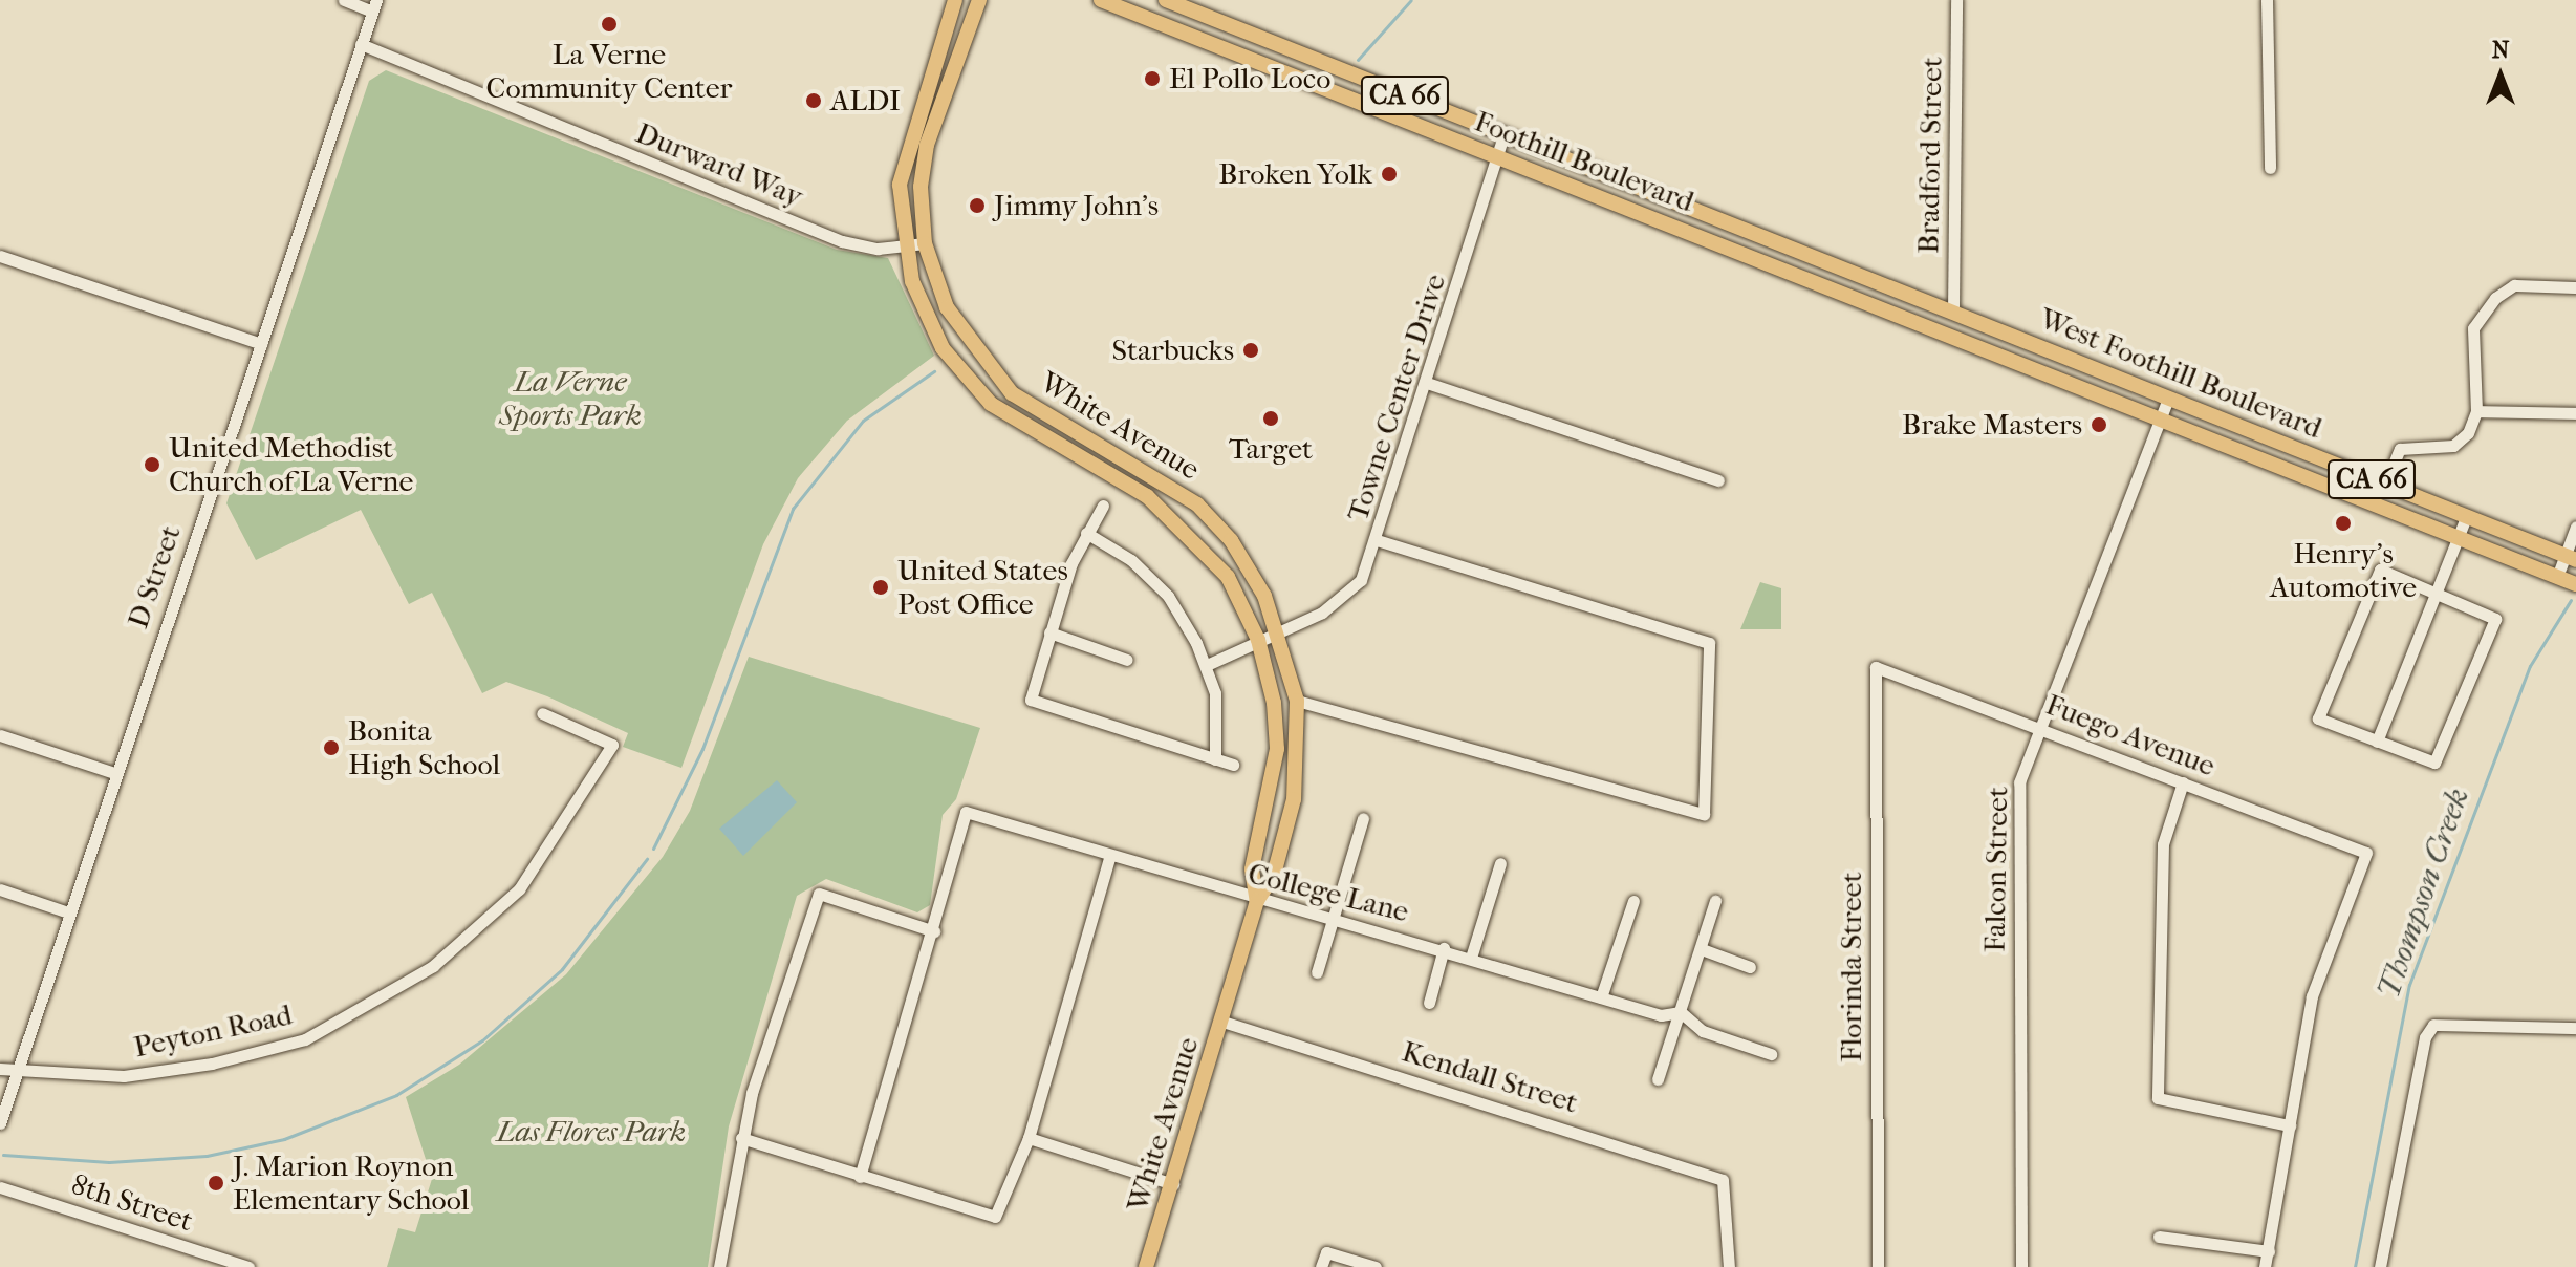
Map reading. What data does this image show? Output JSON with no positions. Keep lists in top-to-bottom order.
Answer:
{
  "streets": {
    "main road": [
      "CA 66",
      "Foothill Boulevard",
      "West Foothill Boulevard",
      "White Avenue"
    ],
    "street": [
      "Bradford Street",
      "Durward Way",
      "Towne Center Drive",
      "D Street",
      "Fuego Avenue",
      "Falcon Street",
      "College Lane",
      "Florinda Street",
      "Peyton Road",
      "Kendall Street",
      "8th Street"
    ]
  },
  "crossings": [
    ["Bradford Street", "Foothill Boulevard"],
    ["Bradford Street", "West Foothill Boulevard"],
    ["Foothill Boulevard", "West Foothill Boulevard"],
    ["Foothill Boulevard", "Towne Center Drive"],
    ["Durward Way", "White Avenue"],
    ["Durward Way", "D Street"],
    ["West Foothill Boulevard", "Falcon Street"],
    ["Towne Center Drive", "White Avenue"],
    ["White Avenue", "College Lane"],
    ["White Avenue", "Kendall Street"],
    ["D Street", "Peyton Road"],
    ["Fuego Avenue", "Falcon Street"],
    ["Fuego Avenue", "Florinda Street"]
  ],
  "water": ["Thompson Creek"],
  "parks": ["La Verne Sports Park", "Las Flores Park"],
  "places": [
    "La Verne Community Center",
    "El Pollo Loco",
    "ALDI",
    "Broken Yolk",
    "Jimmy John's",
    "Starbucks",
    "Target",
    "Brake Masters",
    "United Methodist Church of La Verne",
    "Henry's Automotive",
    "United States Post Office",
    "Bonita High School",
    "J. Marion Roynon Elementary School"
  ],
  "north": "top"
}
